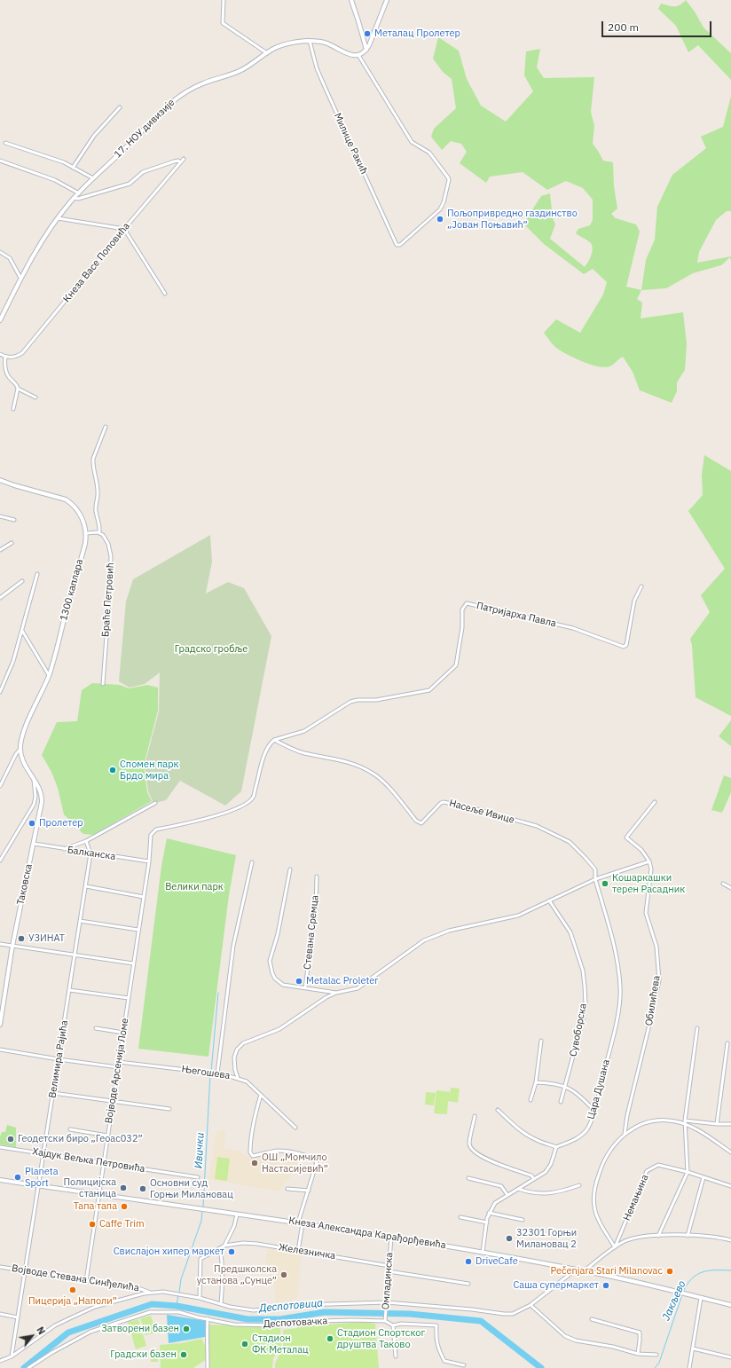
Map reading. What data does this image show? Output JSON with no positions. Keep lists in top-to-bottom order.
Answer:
{
  "streets": {
    "street": [
      "17. НОУ дивизије",
      "Милице Ракић",
      "Кнеза Васе Поповића",
      "1300 каплара",
      "Браће Петровић",
      "Патријарха Павла",
      "Насеље Ивице",
      "Балканска",
      "Таковска",
      "Стевана Сремца",
      "Обилићева",
      "Сувоборска",
      "Велимира Рајића",
      "Војводе Арсенија Ломе",
      "Његошева",
      "Цара Душана",
      "Хајдук Вељка Петровића",
      "Немањина",
      "Кнеза Александра Карађорђевића",
      "Железничка",
      "Војводе Стевана Синђелића",
      "Омладинска",
      "Деспотовачка"
    ]
  },
  "crossings": [
    ["17. НОУ дивизије", "Милице Ракић"],
    ["1300 каплара", "Таковска"],
    ["Патријарха Павла", "Насеље Ивице"],
    ["Насеље Ивице", "Цара Душана"],
    ["Балканска", "Таковска"],
    ["Балканска", "Велимира Рајића"],
    ["Балканска", "Војводе Арсенија Ломе"],
    ["Велимира Рајића", "Хајдук Вељка Петровића"],
    ["Велимира Рајића", "Кнеза Александра Карађорђевића"],
    ["Велимира Рајића", "Војводе Стевана Синђелића"],
    ["Војводе Арсенија Ломе", "Његошева"],
    ["Војводе Арсенија Ломе", "Хајдук Вељка Петровића"],
    ["Војводе Арсенија Ломе", "Кнеза Александра Карађорђевића"],
    ["Војводе Арсенија Ломе", "Војводе Стевана Синђелића"],
    ["Кнеза Александра Карађорђевића", "Омладинска"],
    ["Железничка", "Омладинска"],
    ["Омладинска", "Деспотовачка"]
  ],
  "water": ["Ивички", "Јакљево", "Деспотовица"],
  "parks": ["Градско гробље", "Велики парк"],
  "places": [
    "Металац Пролетер",
    "Пољопривредно газдинство „Јован Поњавић”",
    "Спомен парк Брдо мира",
    "Пролетер",
    "Кошаркашки терен Расадник",
    "УЗИНАТ",
    "Metalac Proleter",
    "Геодетски биро „Геоас032”",
    "ОШ „Момчило Настасијевић”",
    "Planeta Sport",
    "Полицијска станица",
    "Основни суд Горњи Милановац",
    "Тапа тапа",
    "Caffe Trim",
    "32301 Горњи Милановац 2",
    "Свислајон хипер маркет",
    "DriveCafe",
    "Pečenjara Stari Milanovac",
    "Предшколска установа „Сунце”",
    "Саша супермаркет",
    "Пицерија „Наполи”",
    "Затворени базен",
    "Стадион Спортског друштва Таково",
    "Стадион ФК Металац",
    "Градски базен"
  ],
  "scale_bar": "200 m",
  "north": "top right"
}
